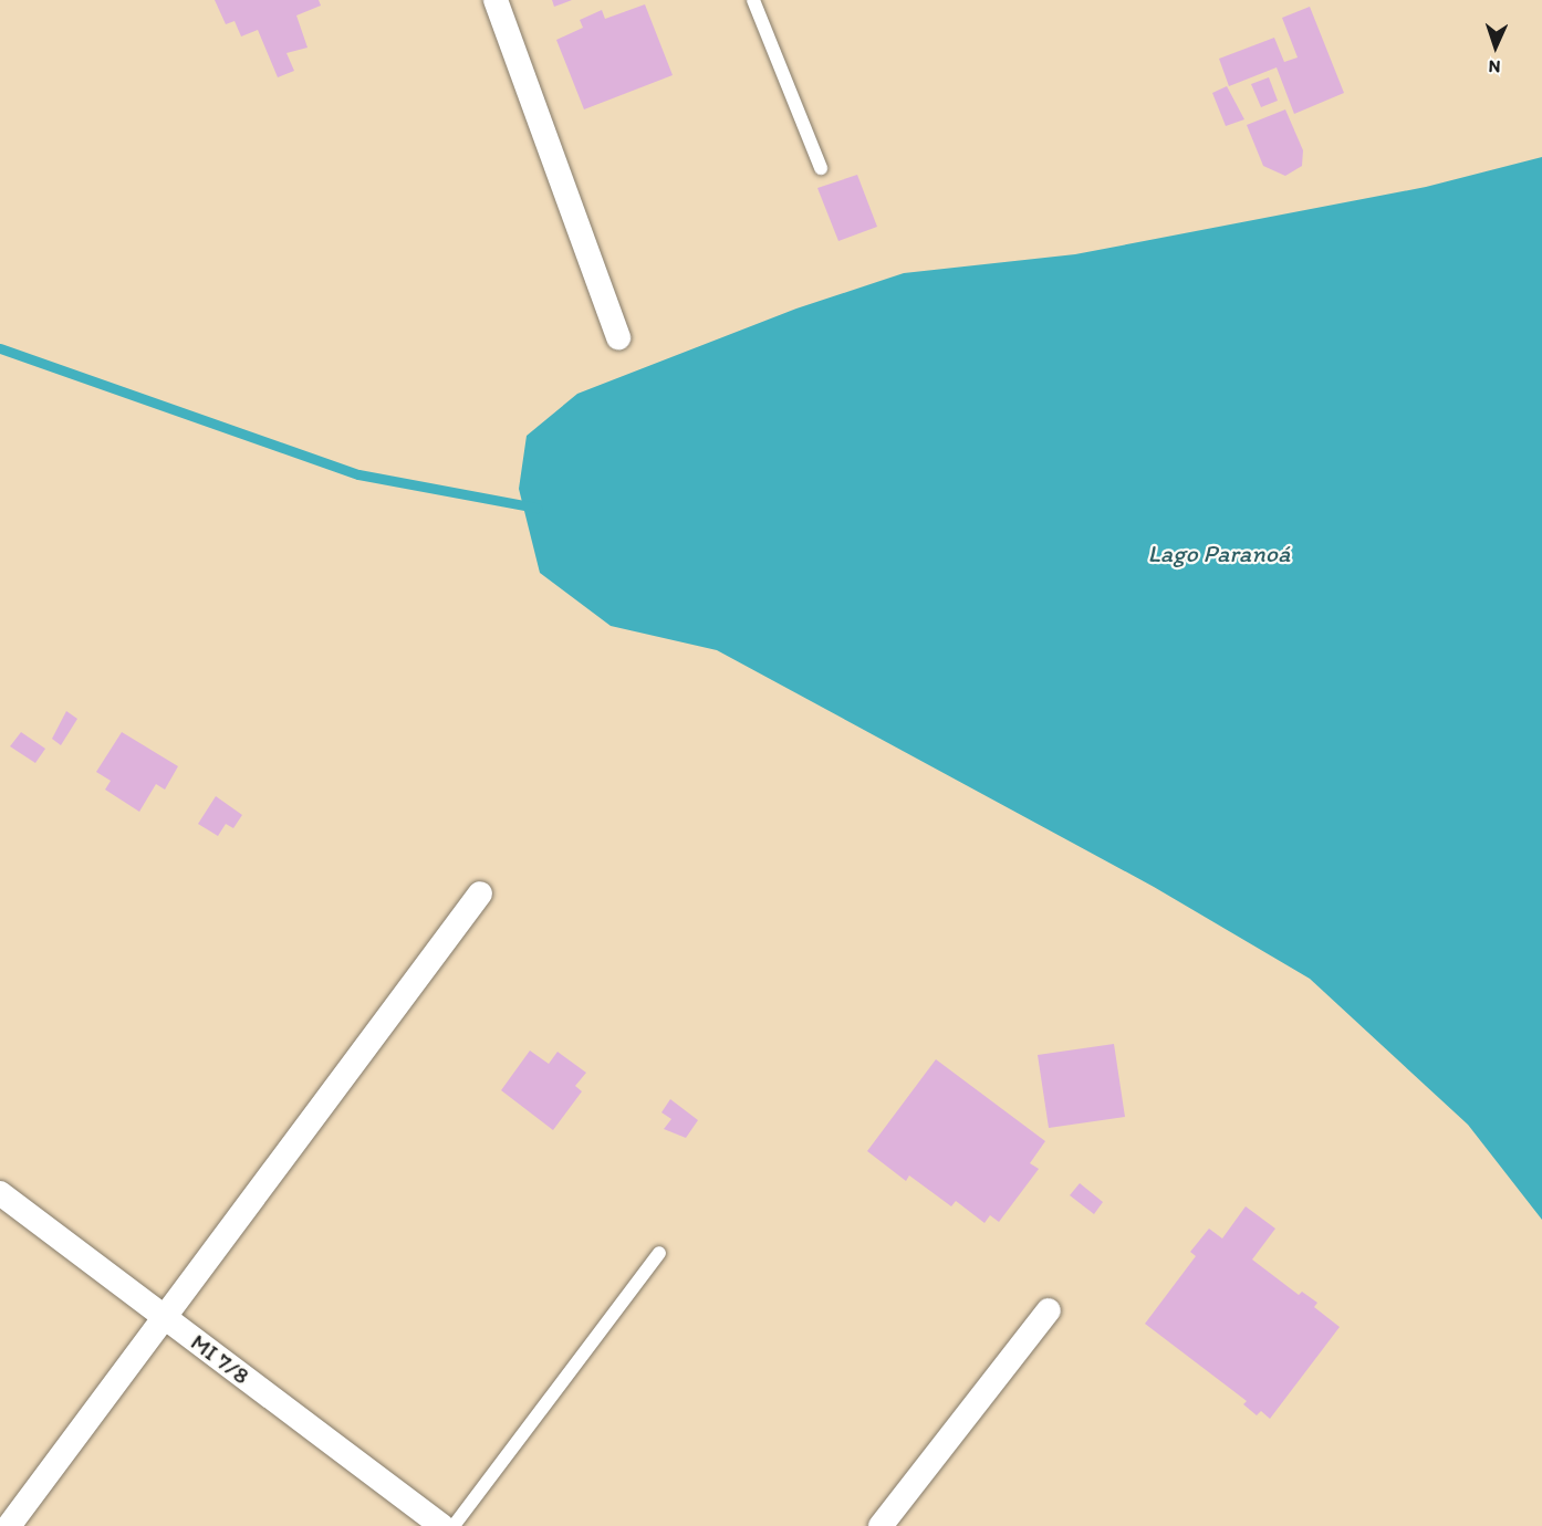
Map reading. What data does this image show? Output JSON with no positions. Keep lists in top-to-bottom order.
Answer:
{
  "streets": {
    "street": ["MI 7/8"]
  },
  "water": ["Lago Paranoá"],
  "north": "bottom"
}
